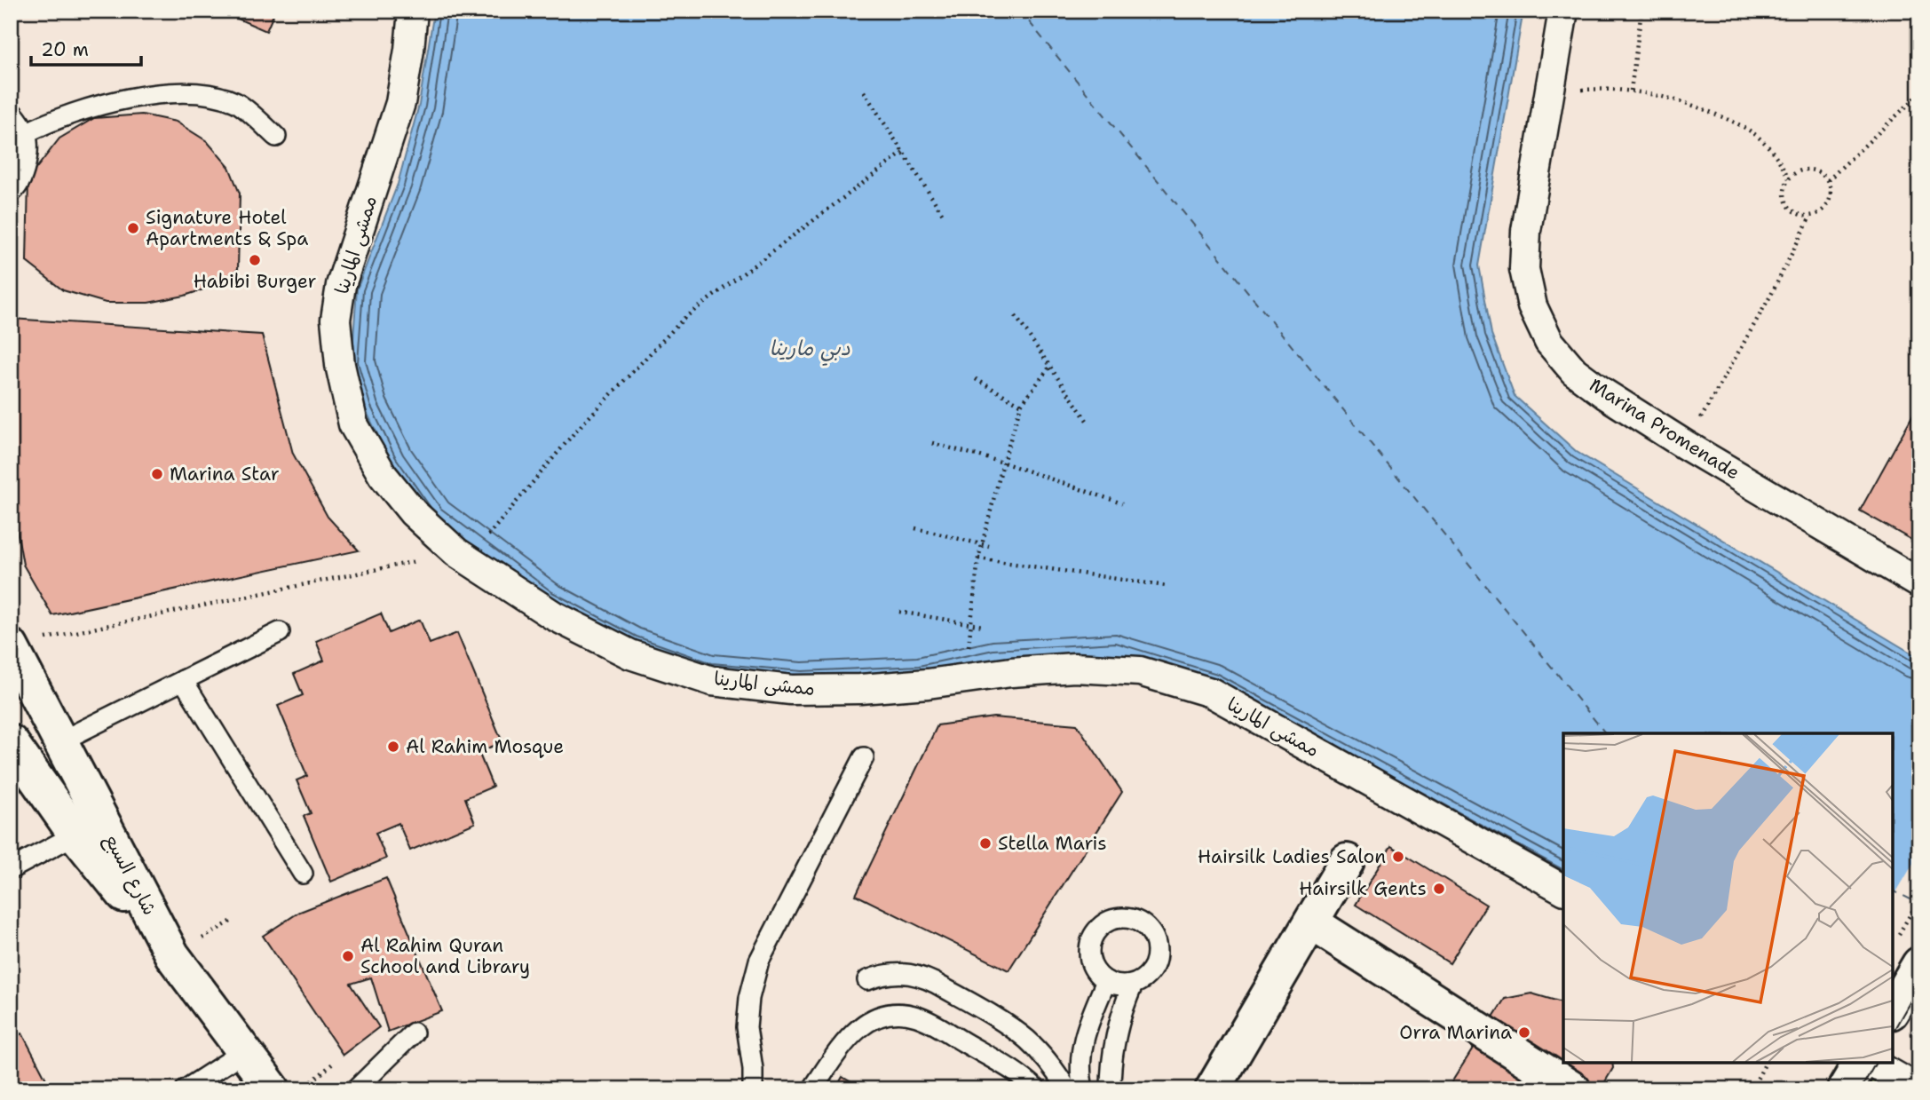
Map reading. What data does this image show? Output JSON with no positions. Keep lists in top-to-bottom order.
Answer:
{
  "streets": {
    "street": ["ممشى المارينا", "Marina Promenade", "شارع السبع"]
  },
  "water": ["دبي مارينا"],
  "places": [
    "Signature Hotel Apartments & Spa",
    "Habibi Burger",
    "Marina Star",
    "Al Rahim Mosque",
    "Stella Maris",
    "Hairsilk Ladies Salon",
    "Hairsilk Gents",
    "Al Rahim Quran School and Library",
    "Orra Marina"
  ],
  "scale_bar": "20 m"
}
